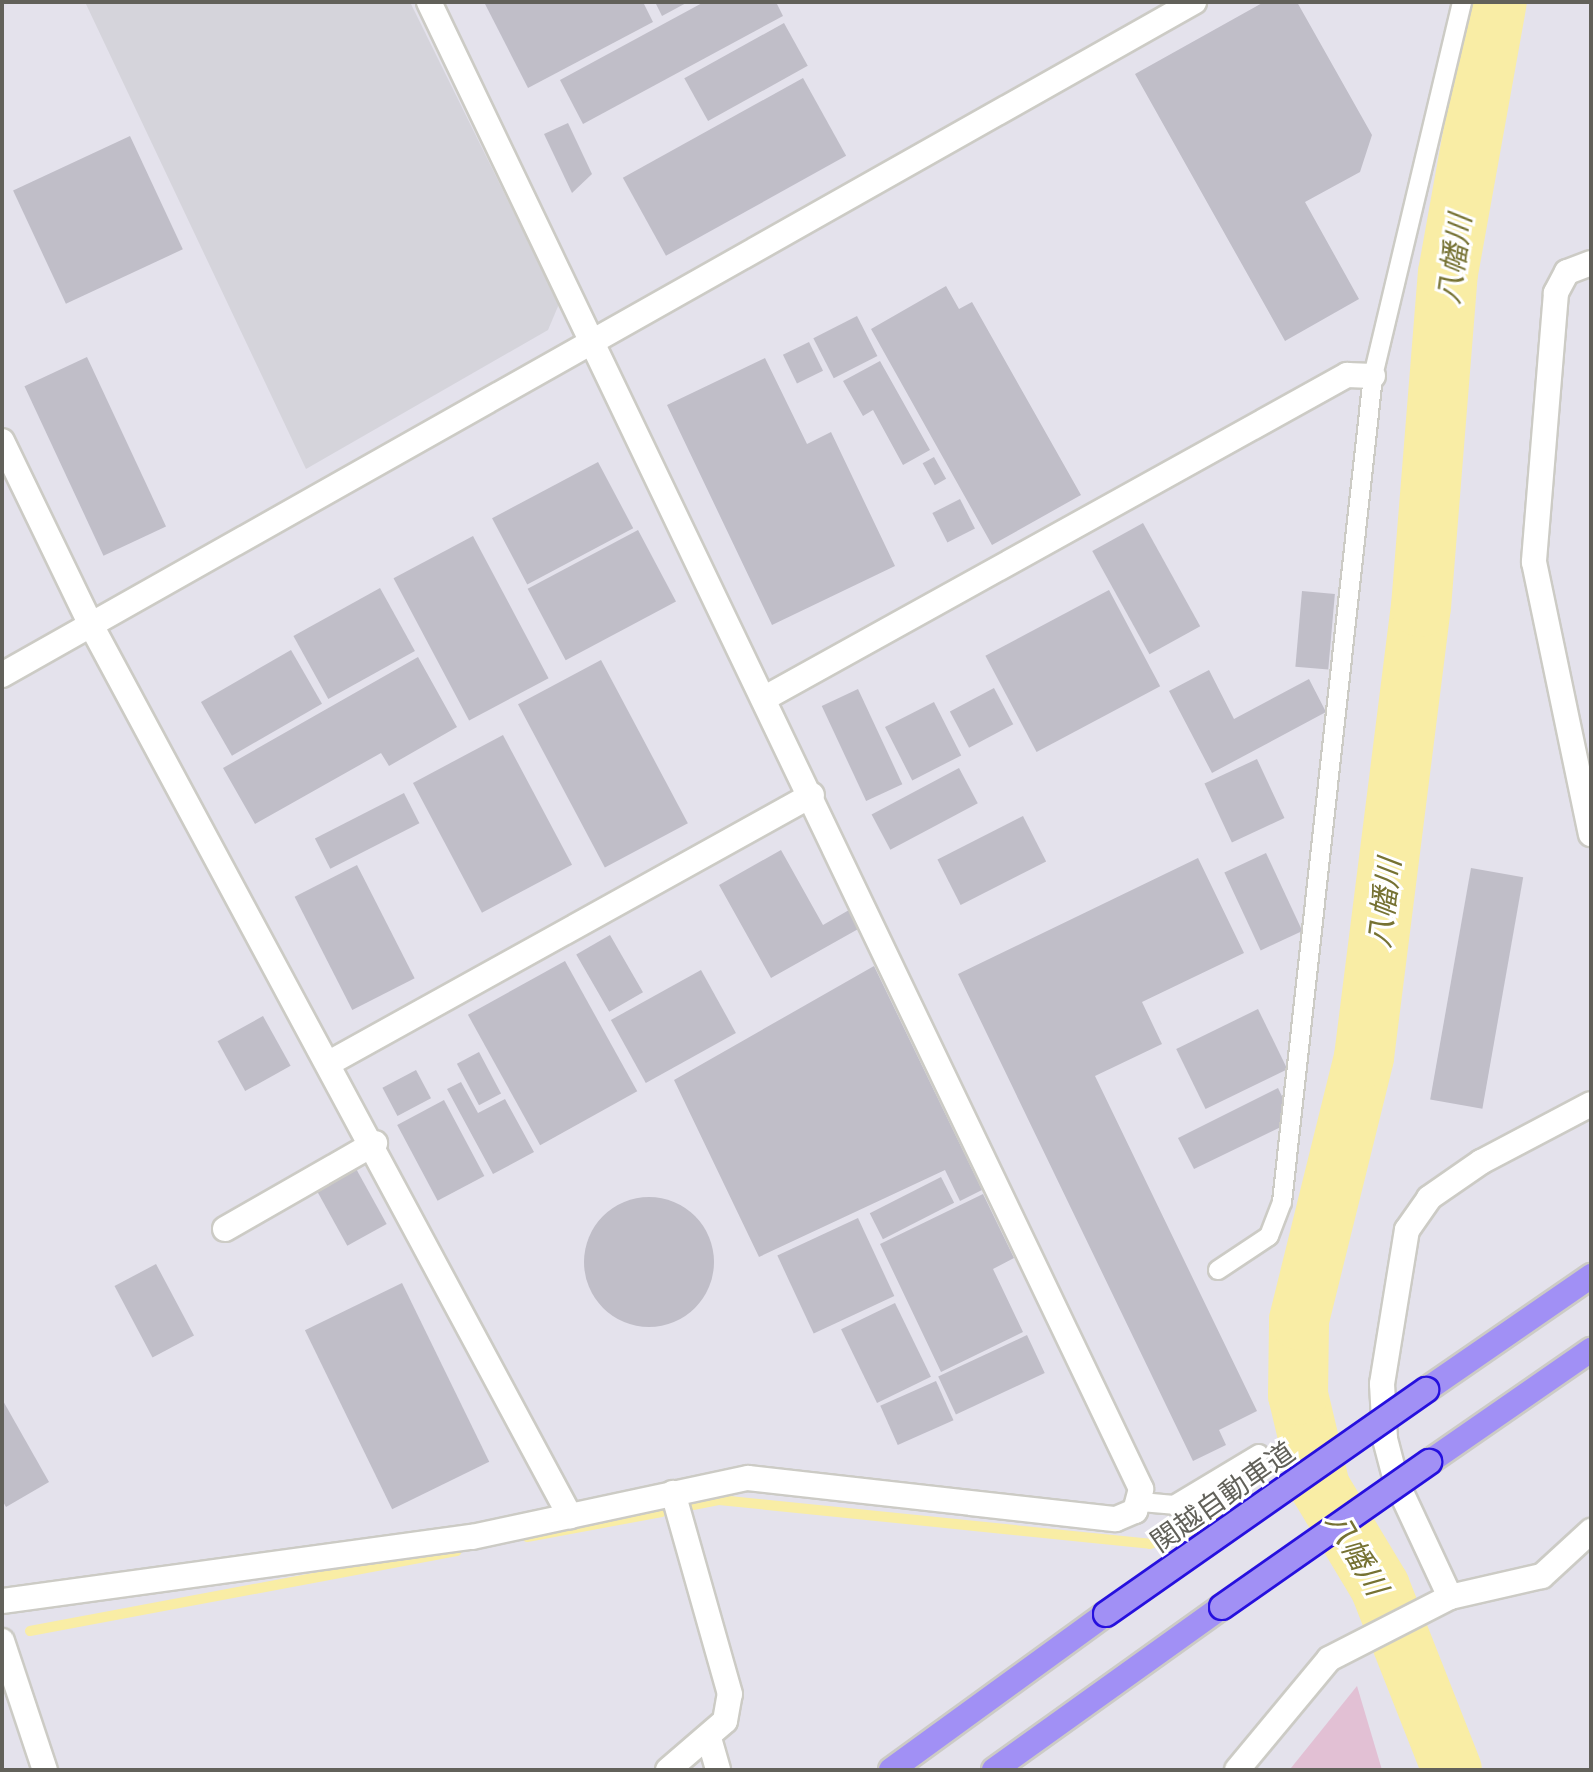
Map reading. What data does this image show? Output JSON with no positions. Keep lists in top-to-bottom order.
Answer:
{
  "streets": {
    "highway": ["関越自動車道"]
  },
  "water": ["八幡川"]
}
